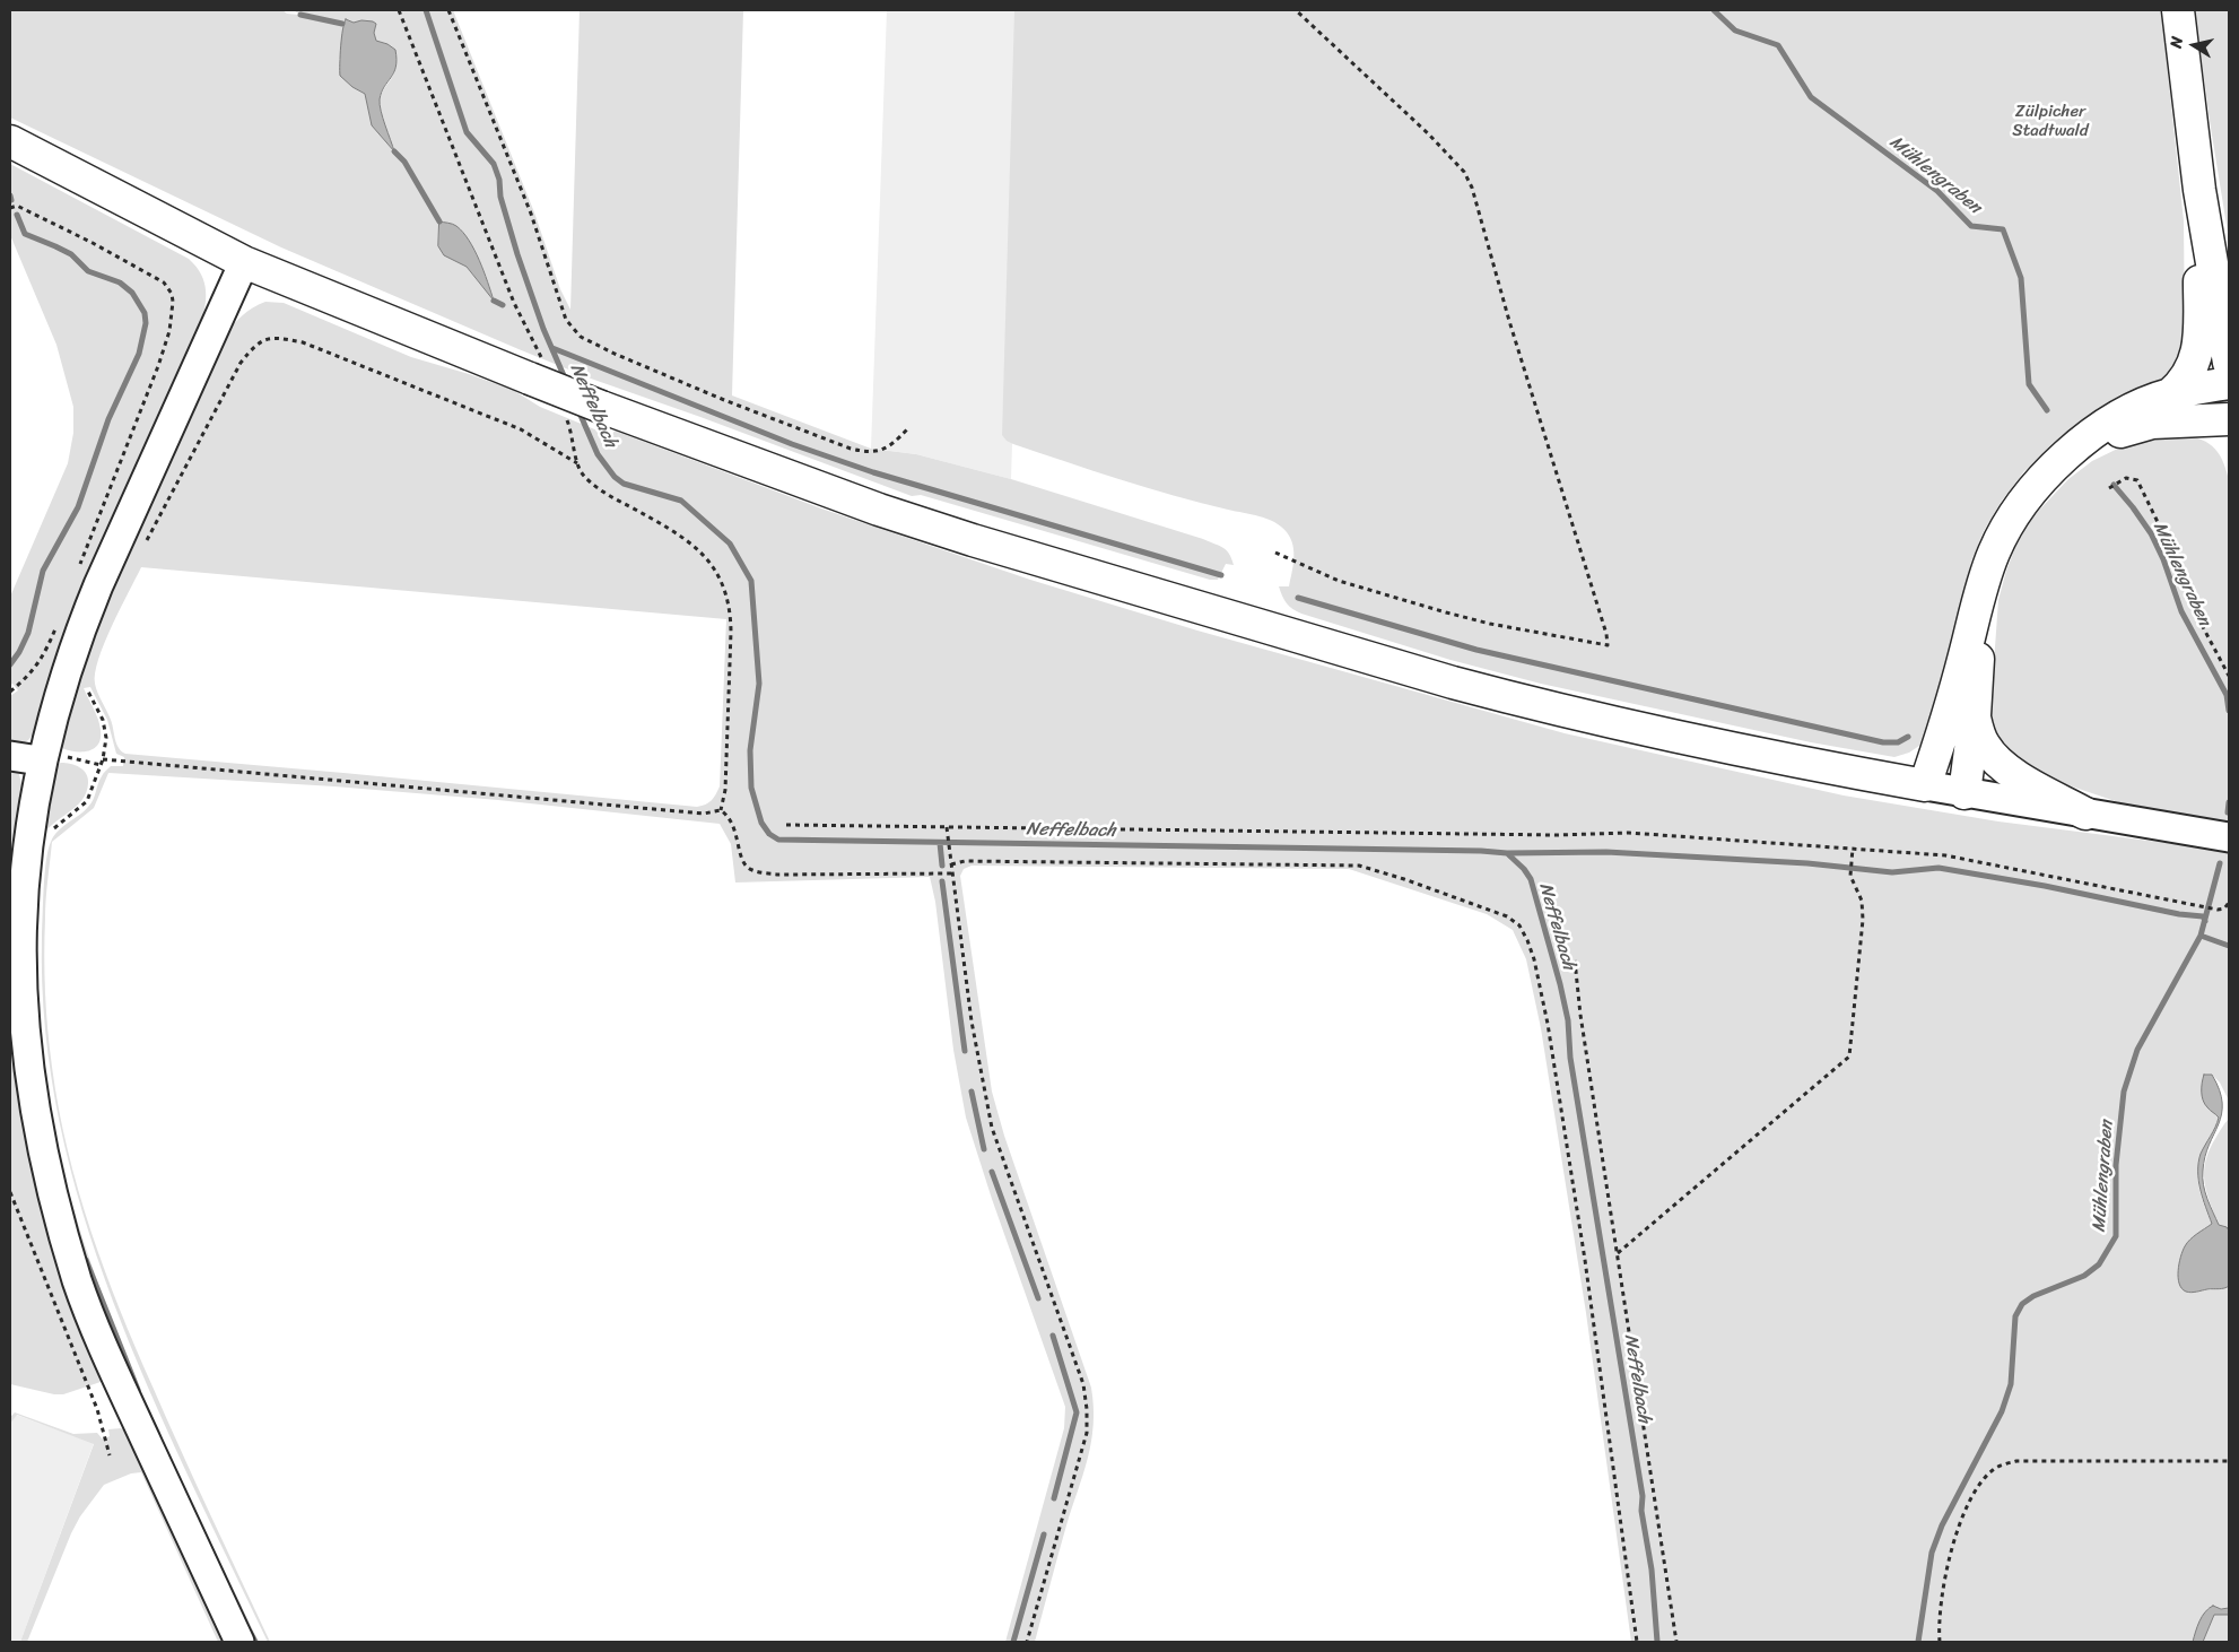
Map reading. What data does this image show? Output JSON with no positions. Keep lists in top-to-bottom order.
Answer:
{
  "water": ["Mühlengraben", "Neffelbach"],
  "parks": ["Zülpicher Stadtwald"],
  "north": "left"
}
